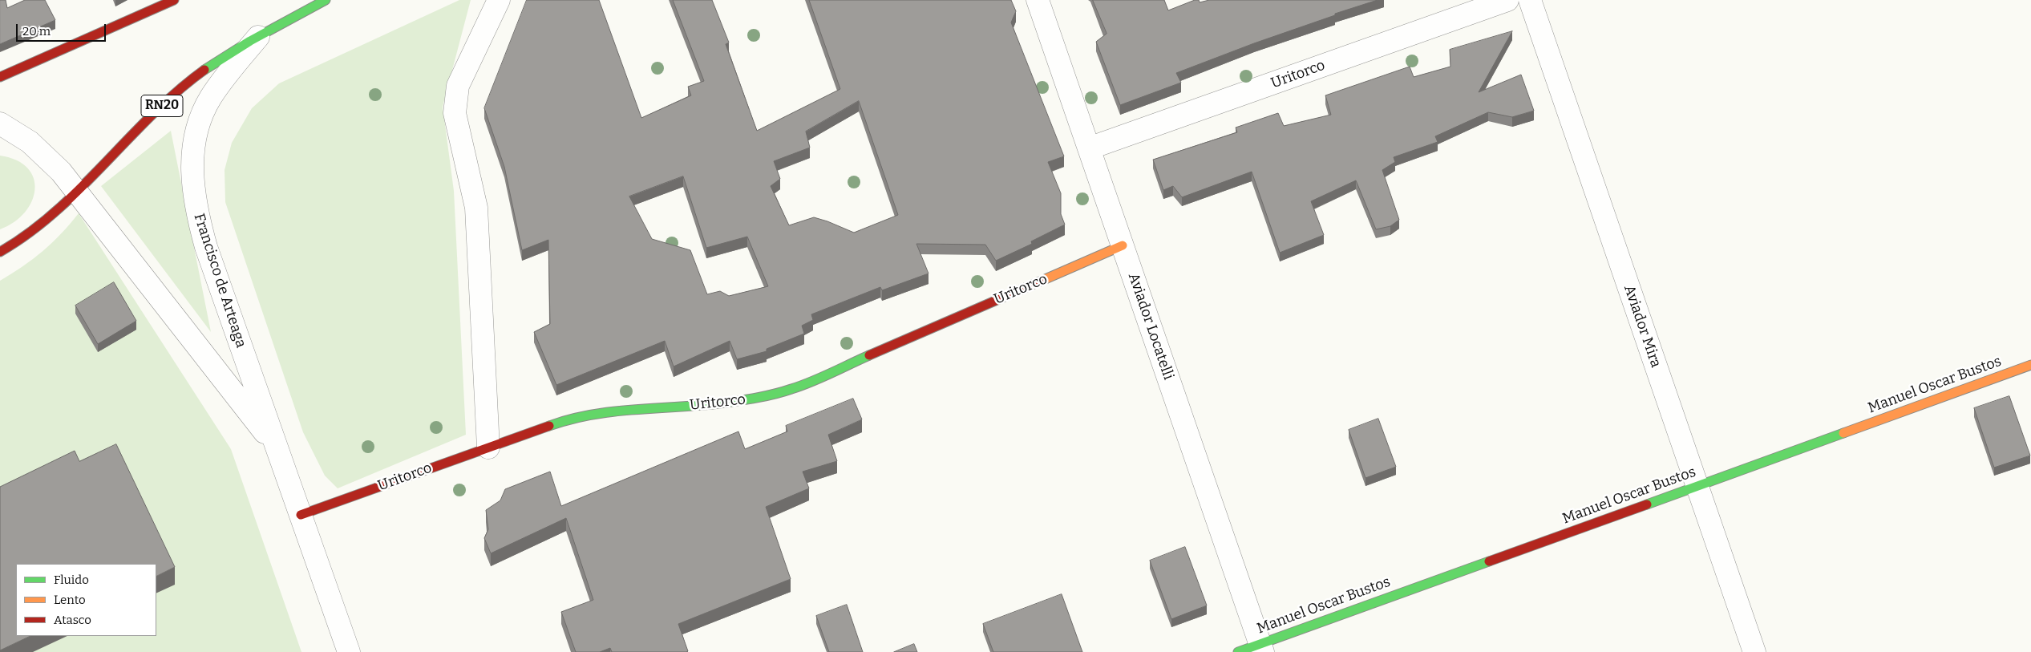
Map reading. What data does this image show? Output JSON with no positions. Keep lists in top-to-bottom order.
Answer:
{
  "streets": {
    "street": [
      "Uritorco",
      "RN20",
      "Francisco de Arteaga",
      "Aviador Locatelli",
      "Aviador Mira",
      "Manuel Oscar Bustos"
    ]
  },
  "crossings": [
    ["Uritorco", "Francisco de Arteaga"],
    ["Uritorco", "Aviador Locatelli"],
    ["RN20", "Francisco de Arteaga"],
    ["Aviador Locatelli", "Manuel Oscar Bustos"],
    ["Aviador Mira", "Manuel Oscar Bustos"]
  ],
  "legend": ["Fluido", "Lento", "Atasco"],
  "scale_bar": "20 m"
}
